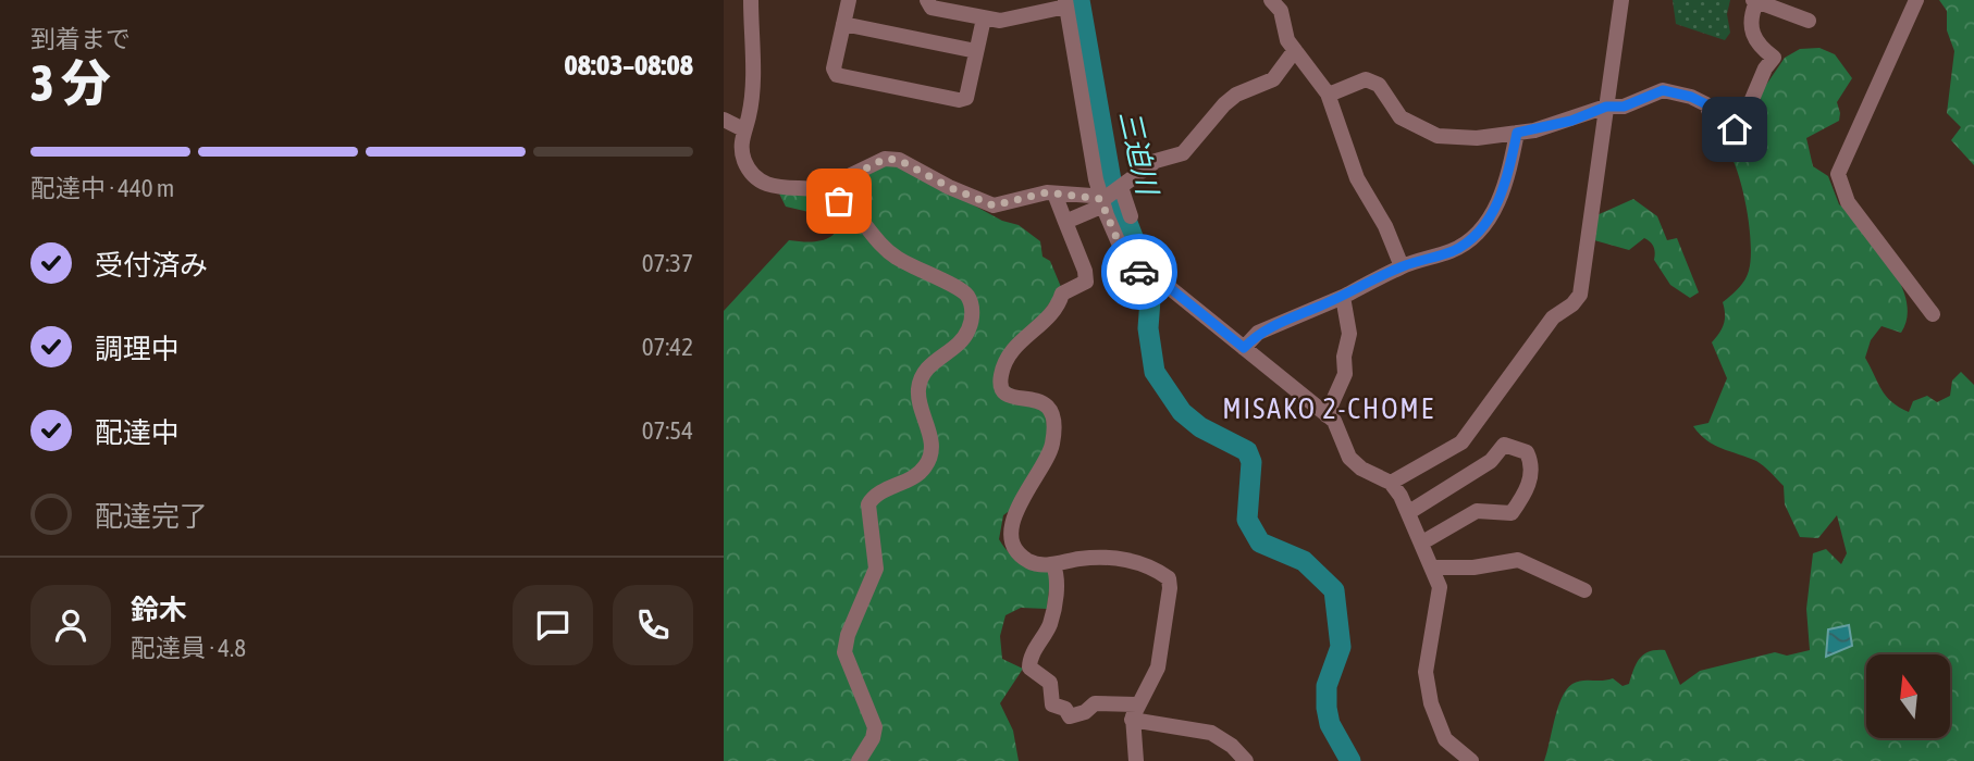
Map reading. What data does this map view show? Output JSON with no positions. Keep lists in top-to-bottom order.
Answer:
{
  "districts": ["MISAKO 2-CHOME"],
  "water": ["三迫川"],
  "north": "top",
  "page": {
    "heading": ["3 分", "到着まで", "08:03–08:08"],
    "panel": ["鈴木", "配達員 · 4.8"],
    "bar": "配達中 · 440 m",
    "list": [
      ["受付済み", "07:37"],
      ["調理中", "07:42"],
      ["配達中", "07:54"],
      "配達完了"
    ]
  }
}
